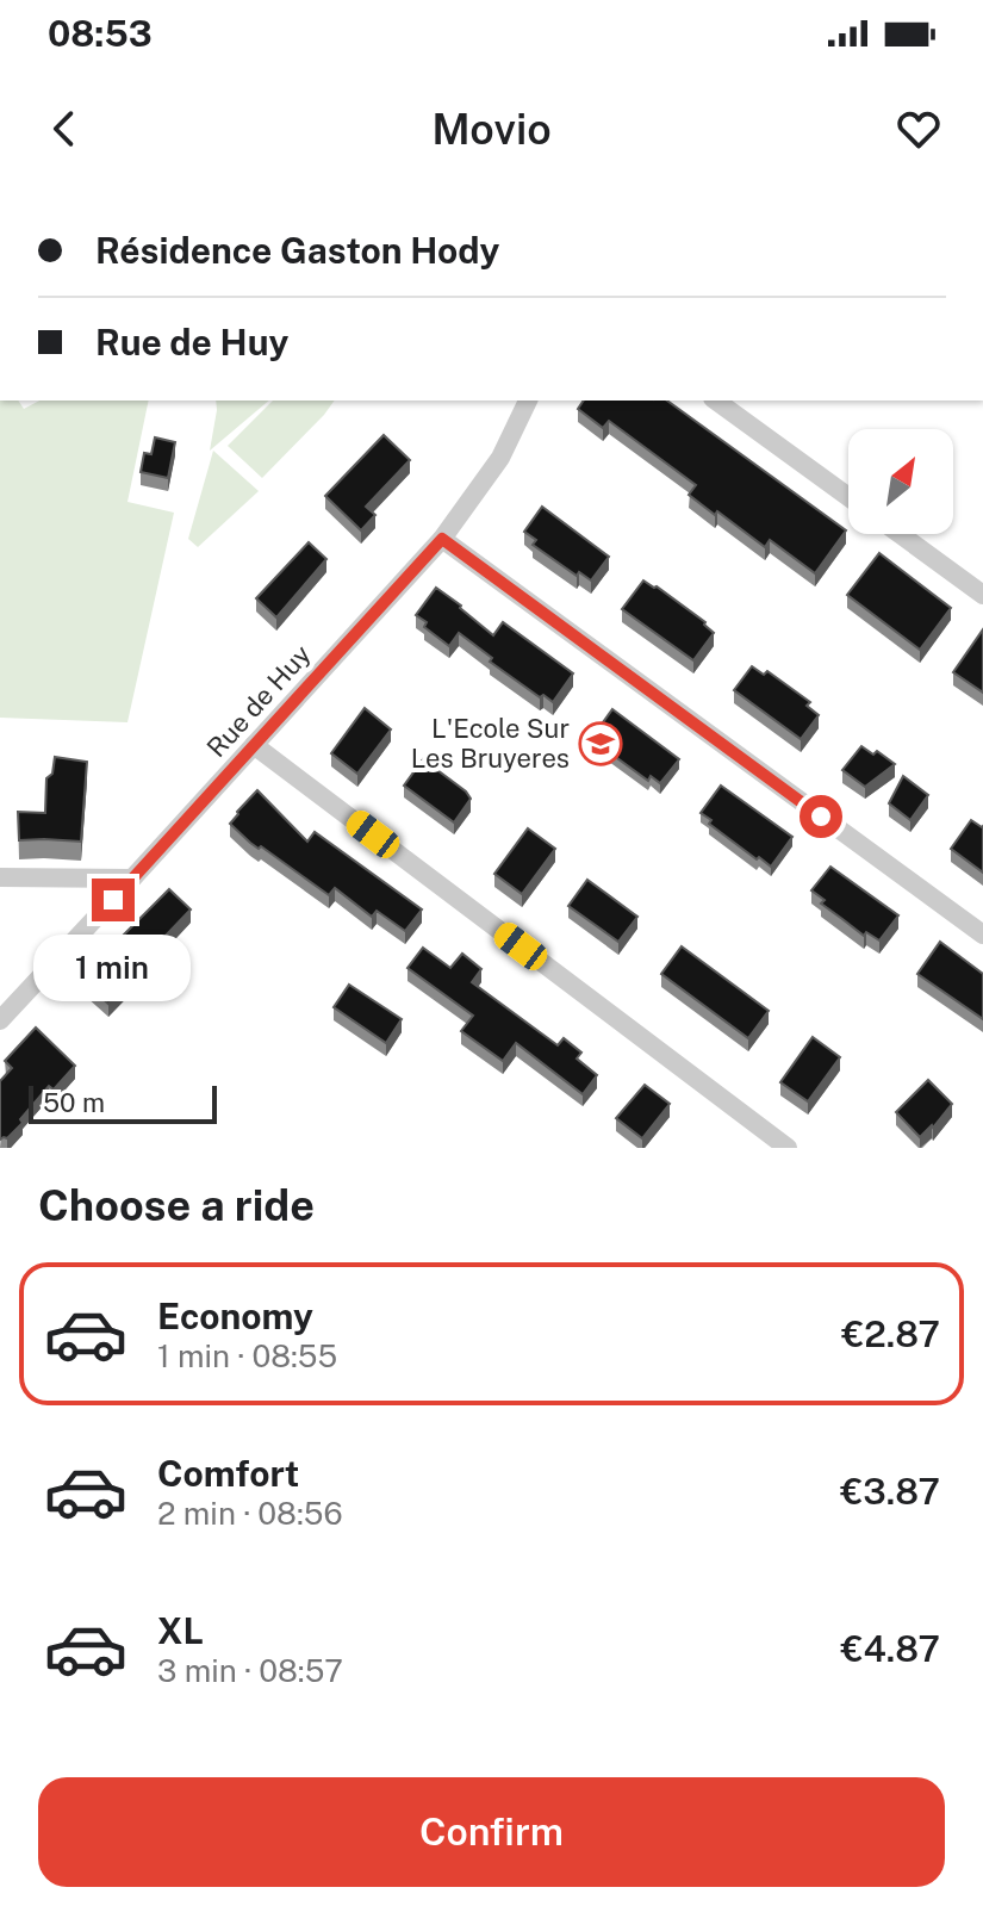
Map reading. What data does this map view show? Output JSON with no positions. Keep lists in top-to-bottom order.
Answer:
{
  "streets": {
    "street": ["Rue de Huy"]
  },
  "places": {
    "school or university": ["L'Ecole Sur Les Bruyeres"]
  },
  "scale_bar": "50 m",
  "north": "top right",
  "page": {
    "status": "08:53",
    "header": "Movio",
    "banner": ["Résidence Gaston Hody", "Rue de Huy"],
    "bubble": "1 min",
    "scale": "50 m",
    "heading": "Choose a ride",
    "list": [
      {
        "name": "Economy",
        "note": "1 min · 08:55",
        "value": "€2.87"
      },
      {
        "name": "Comfort",
        "note": "2 min · 08:56",
        "value": "€3.87"
      },
      {
        "name": "XL",
        "note": "3 min · 08:57",
        "value": "€4.87"
      }
    ],
    "buttons": "Confirm"
  }
}
